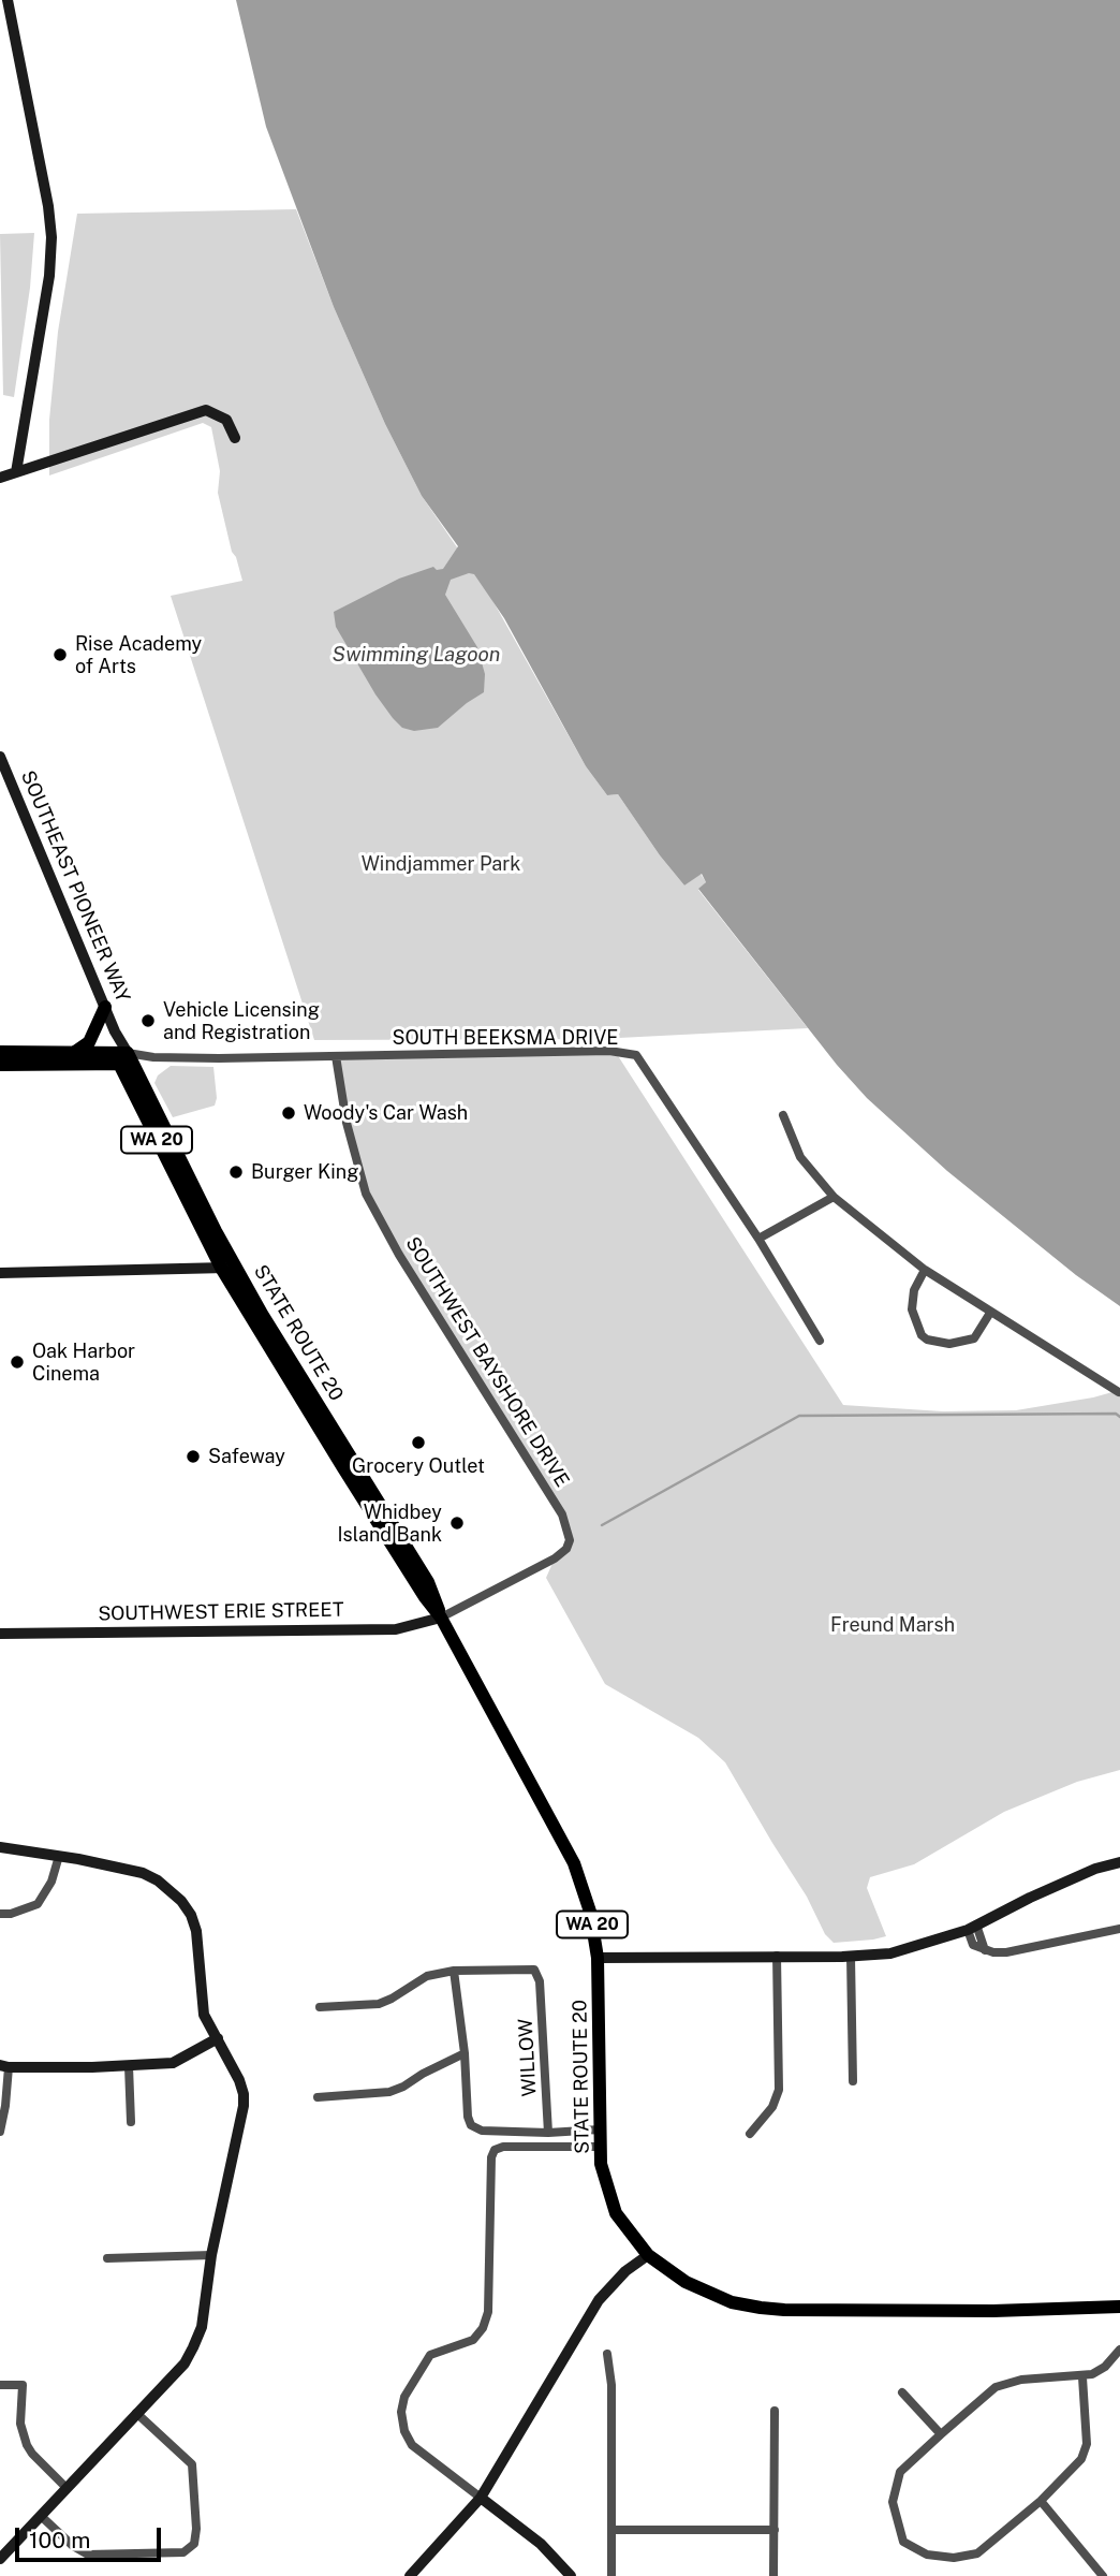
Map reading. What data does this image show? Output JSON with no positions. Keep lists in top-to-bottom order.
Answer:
{
  "streets": {
    "main road": ["WA 20", "STATE ROUTE 20"],
    "street": [
      "SOUTHEAST PIONEER WAY",
      "SOUTH BEEKSMA DRIVE",
      "SOUTHWEST BAYSHORE DRIVE",
      "SOUTHWEST ERIE STREET",
      "WILLOW"
    ]
  },
  "crossings": [
    ["SOUTHEAST PIONEER WAY", "SOUTH BEEKSMA DRIVE"],
    ["SOUTHEAST PIONEER WAY", "WA 20"],
    ["SOUTHEAST PIONEER WAY", "STATE ROUTE 20"],
    ["SOUTH BEEKSMA DRIVE", "WA 20"],
    ["SOUTH BEEKSMA DRIVE", "STATE ROUTE 20"],
    ["SOUTH BEEKSMA DRIVE", "SOUTHWEST BAYSHORE DRIVE"],
    ["WA 20", "STATE ROUTE 20"],
    ["STATE ROUTE 20", "SOUTHWEST BAYSHORE DRIVE"],
    ["STATE ROUTE 20", "SOUTHWEST ERIE STREET"],
    ["SOUTHWEST BAYSHORE DRIVE", "SOUTHWEST ERIE STREET"]
  ],
  "water": ["Swimming Lagoon"],
  "parks": ["Windjammer Park", "Freund Marsh"],
  "places": [
    "Rise Academy of Arts",
    "Vehicle Licensing and Registration",
    "Woody's Car Wash",
    "Burger King",
    "Oak Harbor Cinema",
    "Grocery Outlet",
    "Safeway",
    "Whidbey Island Bank"
  ],
  "scale_bar": "100 m"
}
